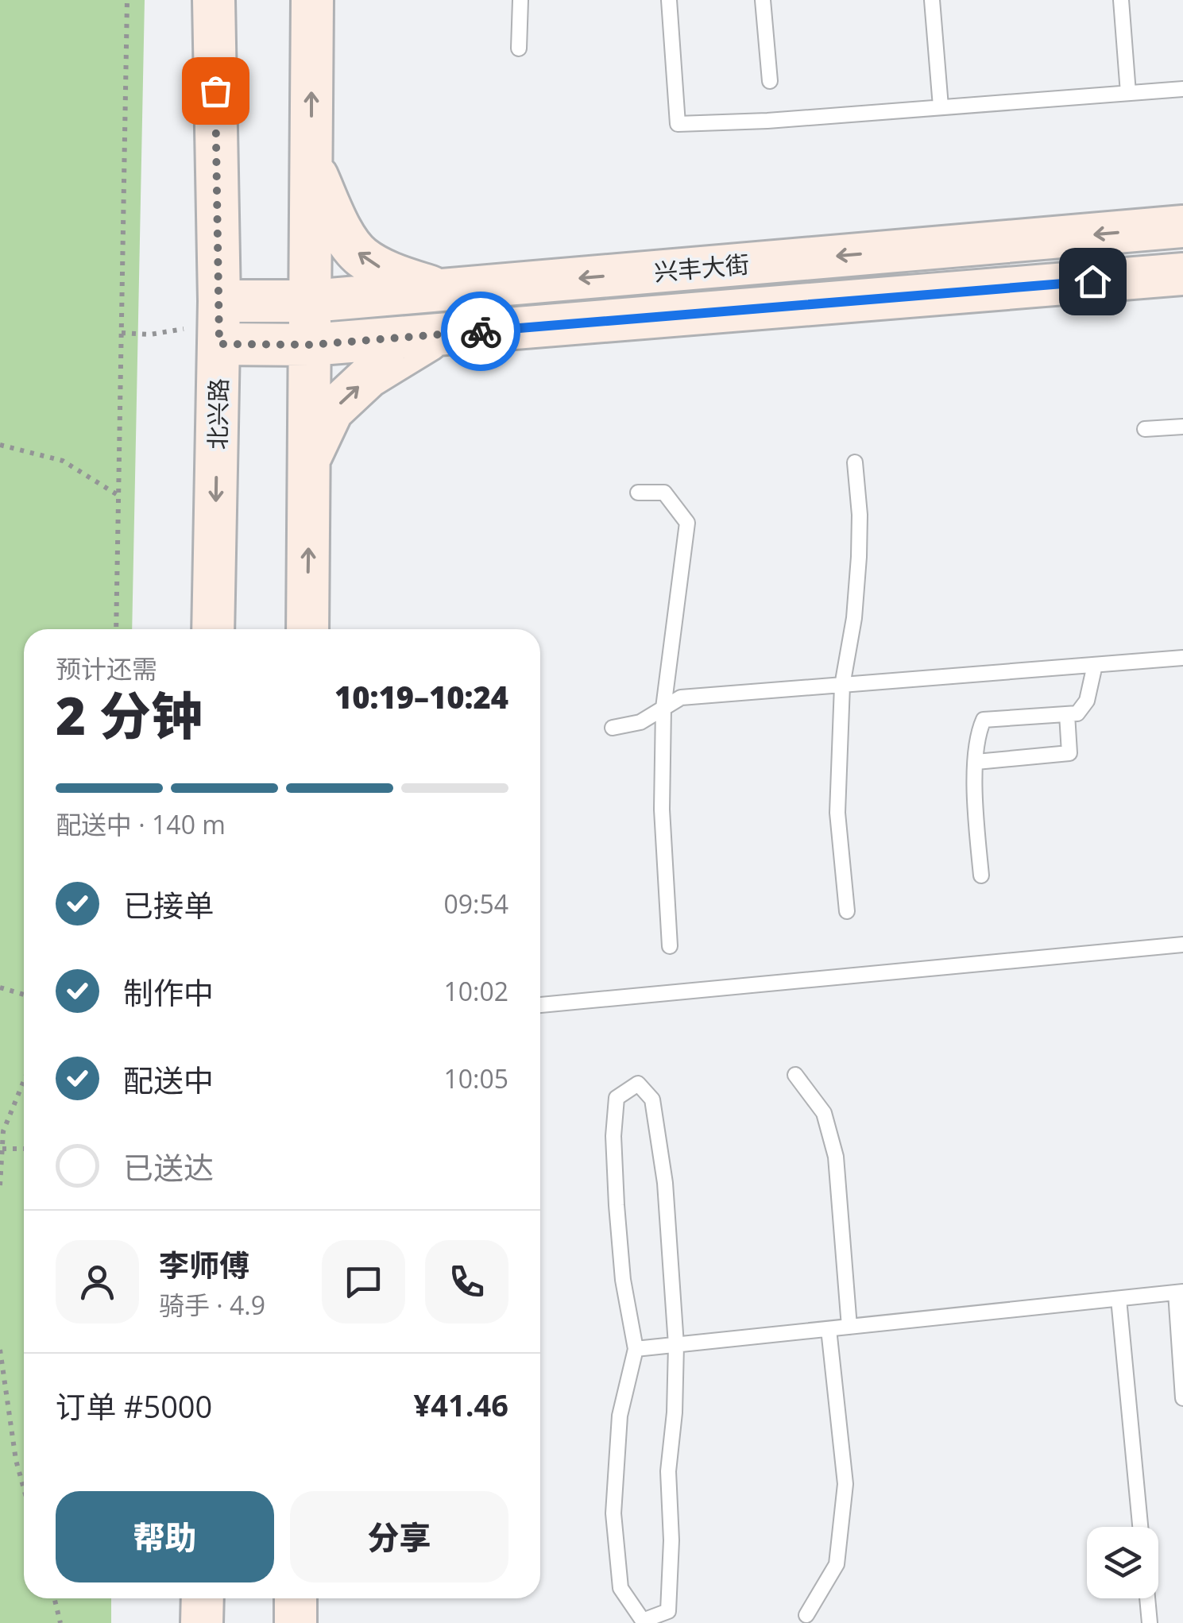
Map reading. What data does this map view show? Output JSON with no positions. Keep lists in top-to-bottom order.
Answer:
{
  "streets": {
    "main road": ["兴丰大街", "北兴路"]
  },
  "crossings": [
    ["兴丰大街", "北兴路"]
  ],
  "page": {
    "heading": ["2 分钟", "预计还需", "10:19–10:24"],
    "panel": [
      "李师傅",
      "骑手 · 4.9",
      "订单 #5000",
      "¥41.46"
    ],
    "bar": "配送中 · 140 m",
    "list": [
      ["已接单", "09:54"],
      ["制作中", "10:02"],
      ["配送中", "10:05"],
      "已送达"
    ],
    "buttons": ["帮助", "分享"]
  }
}
